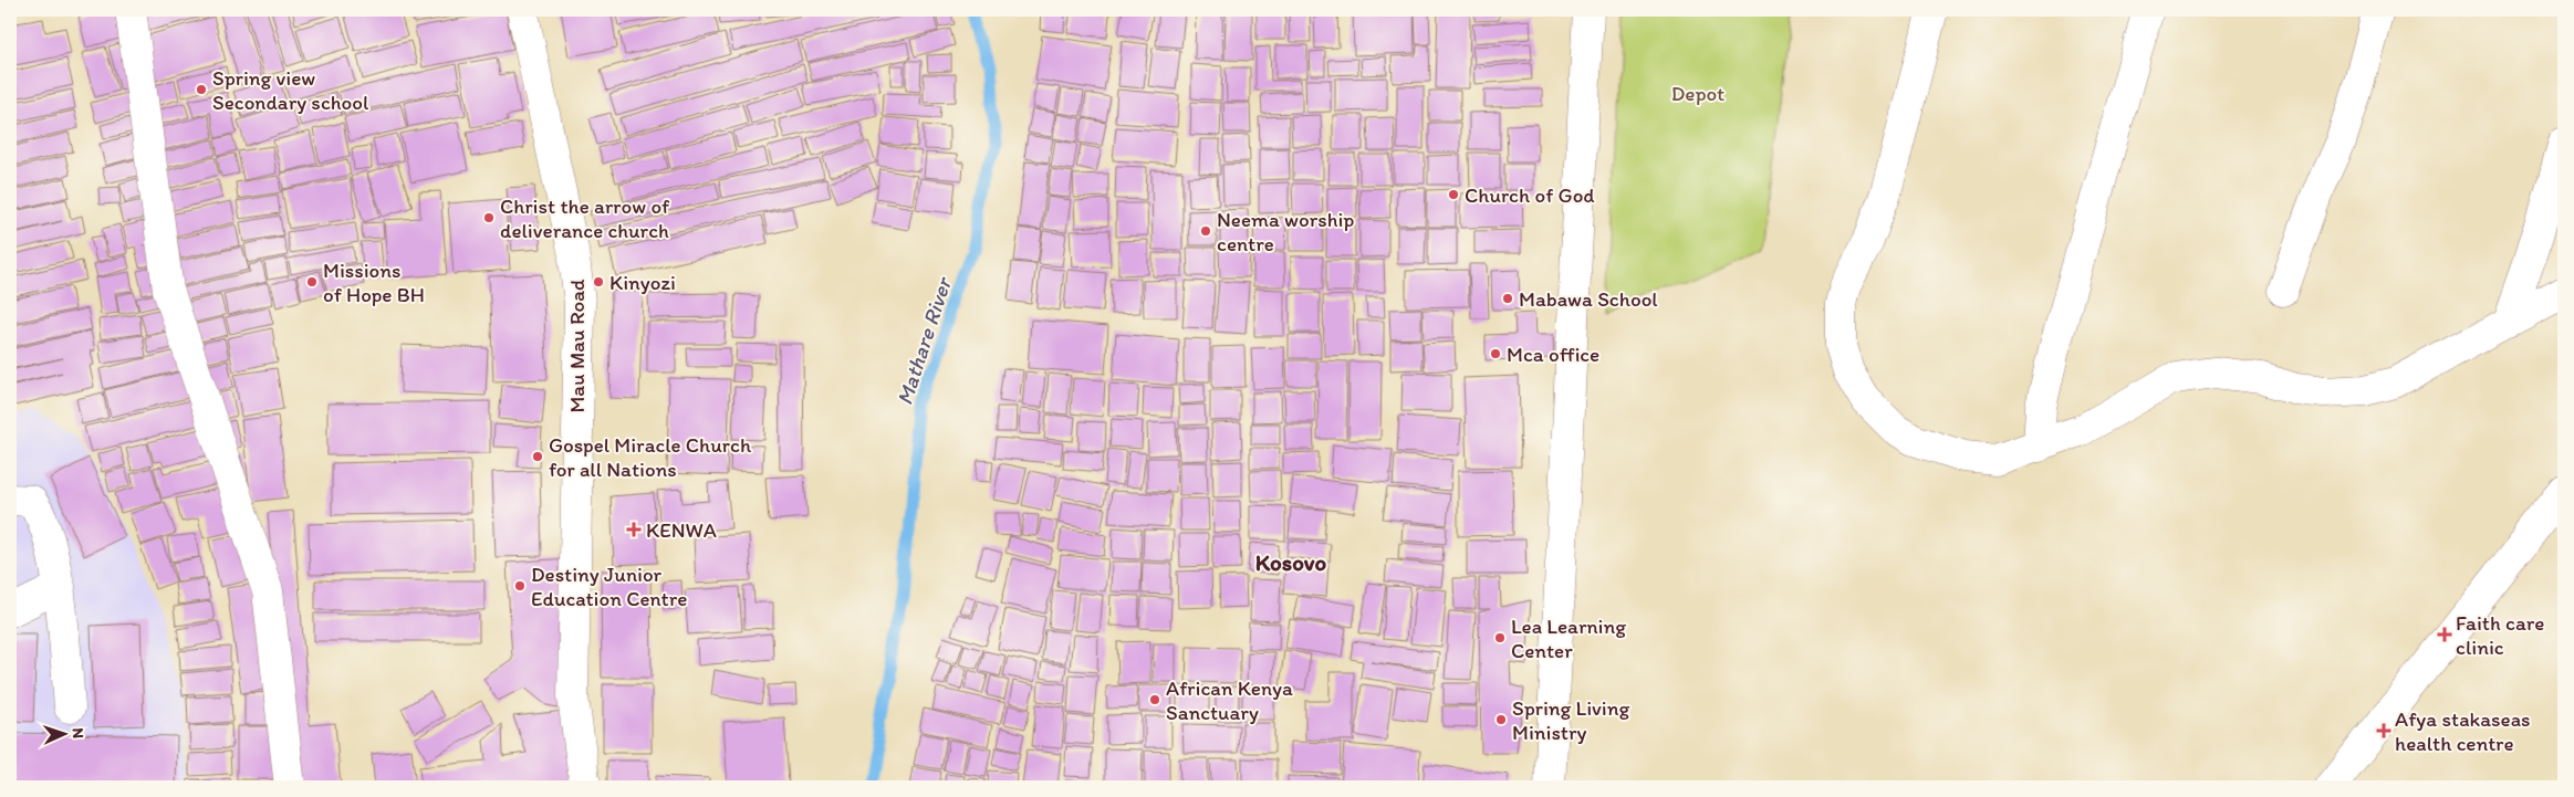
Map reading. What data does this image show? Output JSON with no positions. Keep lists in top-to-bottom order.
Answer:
{
  "streets": {
    "street": ["Mau Mau Road"]
  },
  "districts": ["Kosovo"],
  "water": ["Mathare River"],
  "parks": ["Depot"],
  "places": {
    "other": [
      "Spring view Secondary school",
      "Church of God",
      "Christ the arrow of deliverance church",
      "Neema worship centre",
      "Missions of Hope BH",
      "Kinyozi",
      "Mabawa School",
      "Mca office",
      "Gospel Miracle Church for all Nations",
      "Destiny Junior Education Centre",
      "Lea Learning Center",
      "African Kenya Sanctuary",
      "Spring Living Ministry"
    ],
    "health": ["KENWA", "Faith care clinic", "Afya stakaseas health centre"]
  },
  "north": "right"
}
